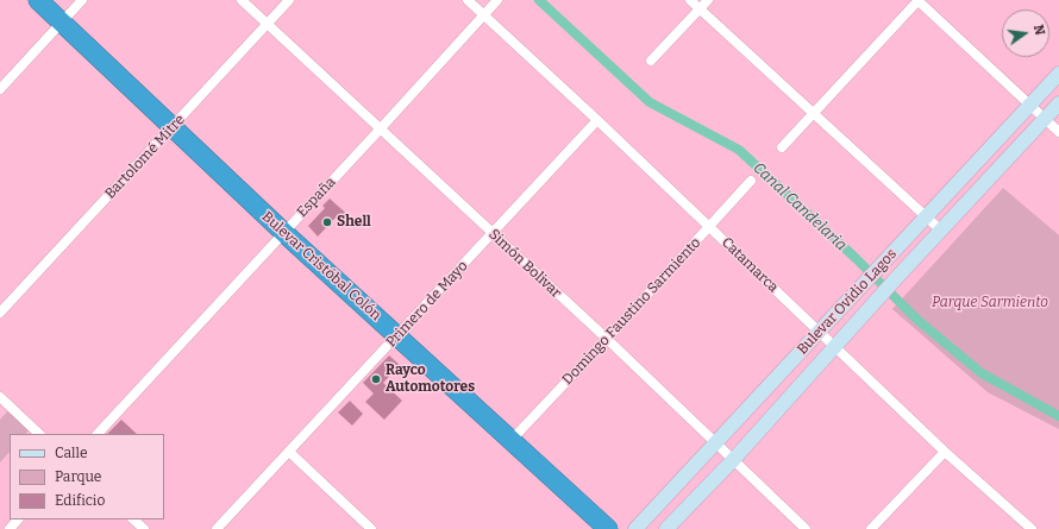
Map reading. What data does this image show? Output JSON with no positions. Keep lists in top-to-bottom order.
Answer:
{
  "streets": {
    "highway": ["Bulevar Cristóbal Colón"],
    "main road": ["Bulevar Ovidio Lagos"],
    "street": [
      "Bartolomé Mitre",
      "España",
      "Simón Bolivar",
      "Catamarca",
      "Primero de Mayo",
      "Domingo Faustino Sarmiento"
    ]
  },
  "crossings": [
    ["Bartolomé Mitre", "Simón Bolivar"],
    ["Bartolomé Mitre", "Bulevar Cristóbal Colón"],
    ["España", "Simón Bolivar"],
    ["España", "Catamarca"],
    ["España", "Bulevar Cristóbal Colón"],
    ["Simón Bolivar", "Bulevar Ovidio Lagos"],
    ["Simón Bolivar", "Primero de Mayo"],
    ["Simón Bolivar", "Domingo Faustino Sarmiento"],
    ["Catamarca", "Bulevar Ovidio Lagos"],
    ["Catamarca", "Primero de Mayo"],
    ["Catamarca", "Domingo Faustino Sarmiento"],
    ["Bulevar Cristóbal Colón", "Primero de Mayo"],
    ["Bulevar Cristóbal Colón", "Domingo Faustino Sarmiento"]
  ],
  "water": ["Canal Candelaria"],
  "parks": ["Parque Sarmiento"],
  "places": ["Shell", "Rayco Automotores"],
  "legend": ["Calle", "Parque", "Edificio"],
  "north": "right"
}
